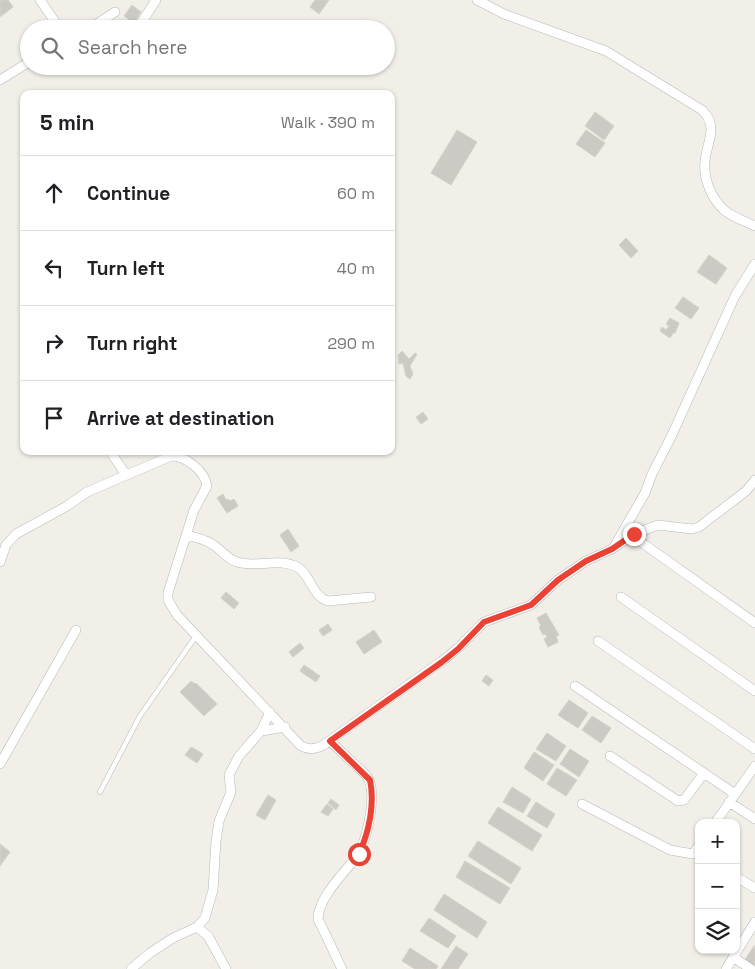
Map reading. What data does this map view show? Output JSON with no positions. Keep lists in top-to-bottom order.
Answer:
{
  "page": {
    "search": "Search here",
    "heading": ["5 min", "Walk · 390 m"],
    "list": [
      ["Continue", "60 m"],
      ["Turn left", "40 m"],
      ["Turn right", "290 m"],
      "Arrive at destination"
    ],
    "map_buttons": ["+", "−"]
  }
}
